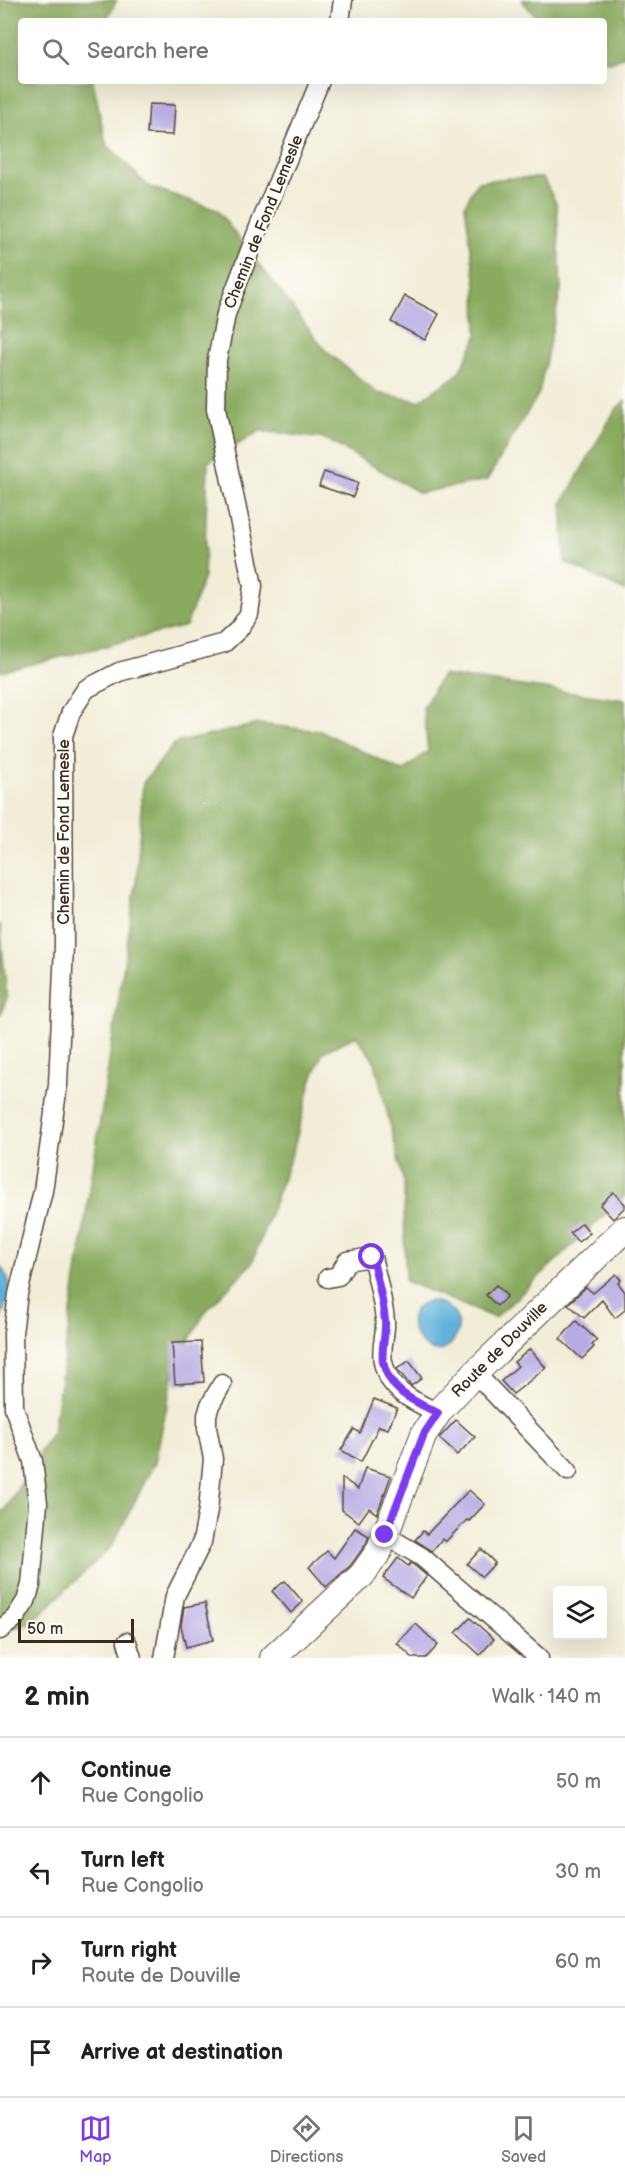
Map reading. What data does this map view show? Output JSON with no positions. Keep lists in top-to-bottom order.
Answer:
{
  "streets": {
    "main road": ["Route de Douville"],
    "street": ["Chemin de Fond Lemesle"]
  },
  "scale_bar": "50 m",
  "page": {
    "search": "Search here",
    "scale": "50 m",
    "heading": ["2 min", "Walk · 140 m"],
    "list": [
      ["Continue", "Rue Congolio", "50 m"],
      ["Turn left", "Rue Congolio", "30 m"],
      ["Turn right", "Route de Douville", "60 m"],
      "Arrive at destination"
    ],
    "nav": ["Map", "Directions", "Saved"]
  }
}
